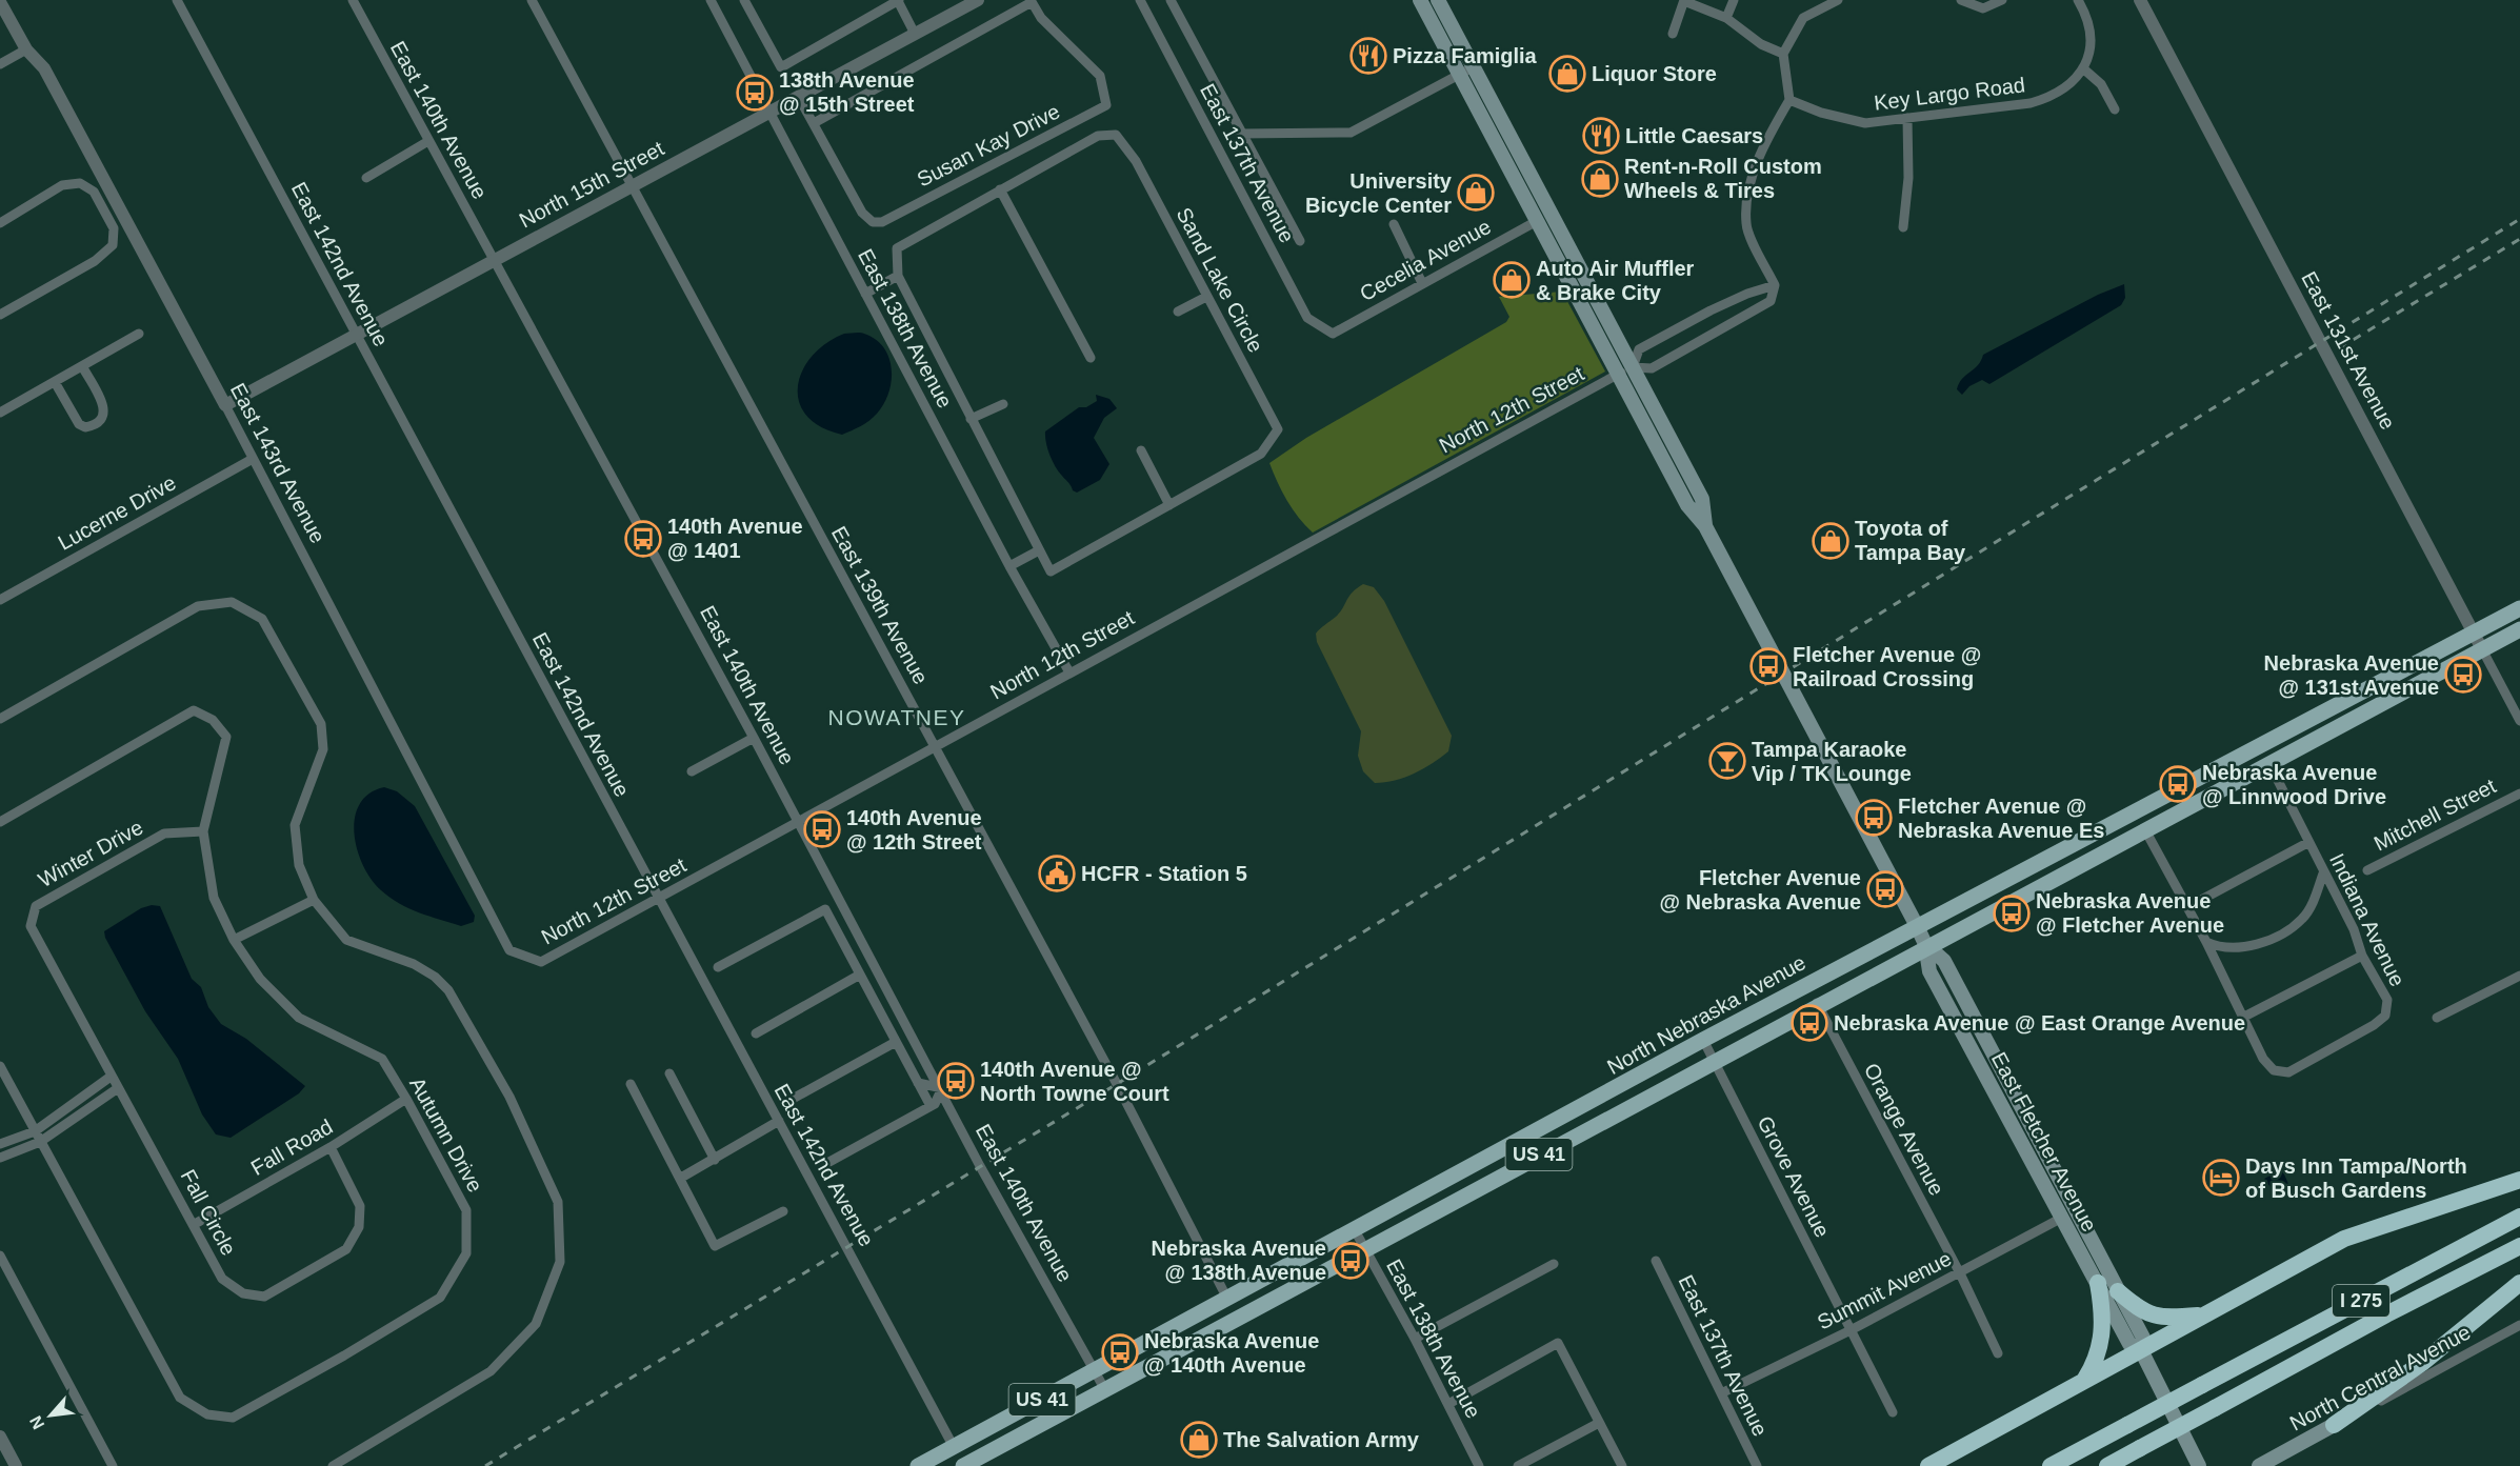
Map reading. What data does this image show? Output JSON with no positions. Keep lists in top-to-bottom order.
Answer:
{
  "streets": {
    "highway": ["I 275"],
    "main road": [
      "North Nebraska Avenue",
      "East Fletcher Avenue",
      "US 41",
      "North Central Avenue"
    ],
    "street": [
      "Key Largo Road",
      "East 140th Avenue",
      "Susan Kay Drive",
      "East 137th Avenue",
      "North 15th Street",
      "Cecelia Avenue",
      "East 142nd Avenue",
      "Sand Lake Circle",
      "East 138th Avenue",
      "East 131st Avenue",
      "North 12th Street",
      "East 143rd Avenue",
      "Lucerne Drive",
      "East 139th Avenue",
      "Mitchell Street",
      "Winter Drive",
      "Indiana Avenue",
      "Orange Avenue",
      "Autumn Drive",
      "Fall Road",
      "Grove Avenue",
      "Fall Circle",
      "Summit Avenue"
    ]
  },
  "crossings": [
    ["East 140th Avenue", "North 15th Street"],
    ["East 140th Avenue", "North 12th Street"],
    ["East 140th Avenue", "North Nebraska Avenue"],
    ["Susan Kay Drive", "North 15th Street"],
    ["East 137th Avenue", "Cecelia Avenue"],
    ["East 137th Avenue", "Summit Avenue"],
    ["North 15th Street", "East 142nd Avenue"],
    ["North 15th Street", "East 138th Avenue"],
    ["North 15th Street", "East 143rd Avenue"],
    ["North 15th Street", "East 139th Avenue"],
    ["Cecelia Avenue", "East Fletcher Avenue"],
    ["East 142nd Avenue", "North 12th Street"],
    ["East 142nd Avenue", "North Nebraska Avenue"],
    ["East 138th Avenue", "North 12th Street"],
    ["East 138th Avenue", "North Nebraska Avenue"],
    ["East 131st Avenue", "North Nebraska Avenue"],
    ["North 12th Street", "East 143rd Avenue"],
    ["North 12th Street", "East 139th Avenue"],
    ["North 12th Street", "East Fletcher Avenue"],
    ["East 143rd Avenue", "Lucerne Drive"],
    ["East 139th Avenue", "North Nebraska Avenue"],
    ["Winter Drive", "Autumn Drive"],
    ["Winter Drive", "Fall Circle"],
    ["Indiana Avenue", "North Nebraska Avenue"],
    ["North Nebraska Avenue", "Orange Avenue"],
    ["North Nebraska Avenue", "East Fletcher Avenue"],
    ["North Nebraska Avenue", "Grove Avenue"],
    ["Orange Avenue", "Summit Avenue"],
    ["Autumn Drive", "Fall Road"],
    ["East Fletcher Avenue", "Summit Avenue"],
    ["Fall Road", "Fall Circle"],
    ["Grove Avenue", "Summit Avenue"]
  ],
  "districts": ["NOWATNEY"],
  "places": {
    "restaurant": ["Pizza Famiglia", "Little Caesars"],
    "shop": [
      "Liquor Store",
      "Rent-n-Roll Custom Wheels & Tires",
      "University Bicycle Center",
      "Auto Air Muffler & Brake City",
      "Toyota of Tampa Bay",
      "The Salvation Army"
    ],
    "bus stop": [
      "138th Avenue @ 15th Street",
      "140th Avenue @ 1401",
      "Fletcher Avenue @ Railroad Crossing",
      "Nebraska Avenue @ 131st Avenue",
      "Nebraska Avenue @ Linnwood Drive",
      "Fletcher Avenue @ Nebraska Avenue Es",
      "140th Avenue @ 12th Street",
      "Fletcher Avenue @ Nebraska Avenue",
      "Nebraska Avenue @ Fletcher Avenue",
      "Nebraska Avenue @ East Orange Avenue",
      "140th Avenue @ North Towne Court",
      "Nebraska Avenue @ 138th Avenue",
      "Nebraska Avenue @ 140th Avenue"
    ],
    "bar": ["Tampa Karaoke Vip / TK Lounge"],
    "public building": ["HCFR - Station 5"],
    "hotel": ["Days Inn Tampa/North of Busch Gardens"]
  },
  "north": "bottom left"
}
